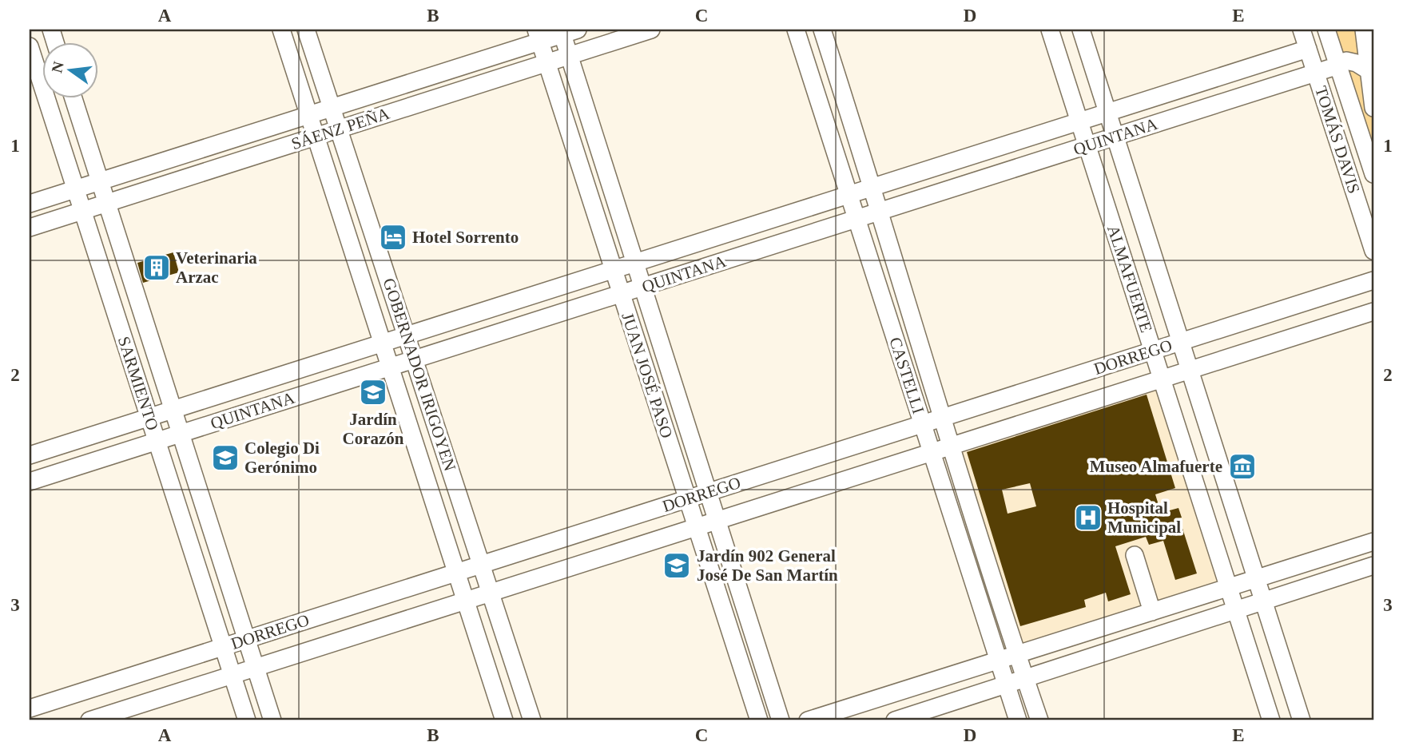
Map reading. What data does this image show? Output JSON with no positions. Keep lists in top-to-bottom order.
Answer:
{
  "streets": {
    "street": [
      "SÁENZ PEÑA",
      "QUINTANA",
      "TOMÁS DAVIS",
      "ALMAFUERTE",
      "DORREGO",
      "GOBERNADOR IRIGOYEN",
      "JUAN JOSÉ PASO",
      "CASTELLI",
      "SARMIENTO"
    ]
  },
  "crossings": [
    ["SÁENZ PEÑA", "GOBERNADOR IRIGOYEN"],
    ["SÁENZ PEÑA", "JUAN JOSÉ PASO"],
    ["SÁENZ PEÑA", "SARMIENTO"],
    ["QUINTANA", "TOMÁS DAVIS"],
    ["QUINTANA", "ALMAFUERTE"],
    ["QUINTANA", "GOBERNADOR IRIGOYEN"],
    ["QUINTANA", "JUAN JOSÉ PASO"],
    ["QUINTANA", "CASTELLI"],
    ["QUINTANA", "SARMIENTO"],
    ["ALMAFUERTE", "DORREGO"],
    ["DORREGO", "GOBERNADOR IRIGOYEN"],
    ["DORREGO", "JUAN JOSÉ PASO"],
    ["DORREGO", "CASTELLI"],
    ["DORREGO", "SARMIENTO"]
  ],
  "places": {
    "hotel": ["Hotel Sorrento"],
    "building": ["Veterinaria Arzac"],
    "school or university": ["Jardín Corazón", "Colegio Di Gerónimo", "Jardín 902 General José De San Martín"],
    "museum": ["Museo Almafuerte"],
    "hospital": ["Hospital Municipal"]
  },
  "north": "left",
  "grid": {
    "columns": [
      "A",
      "B",
      "C",
      "D",
      "E"
    ],
    "rows": ["1", "2", "3"]
  }
}
